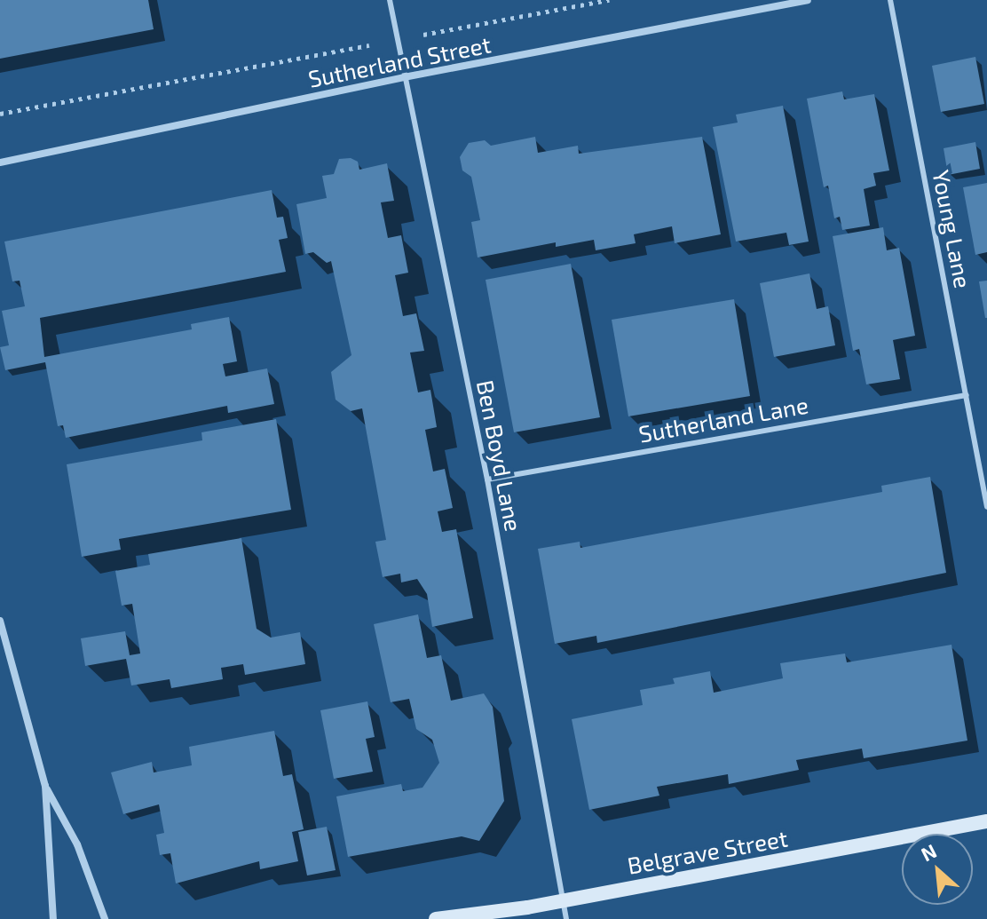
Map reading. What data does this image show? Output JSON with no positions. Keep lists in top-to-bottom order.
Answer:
{
  "streets": {
    "main road": ["Belgrave Street"],
    "street": ["Sutherland Street"],
    "lane": ["Young Lane", "Sutherland Lane", "Ben Boyd Lane"]
  },
  "crossings": [
    ["Sutherland Street", "Ben Boyd Lane"],
    ["Young Lane", "Sutherland Lane"],
    ["Sutherland Lane", "Ben Boyd Lane"],
    ["Ben Boyd Lane", "Belgrave Street"]
  ],
  "north": "top left"
}
